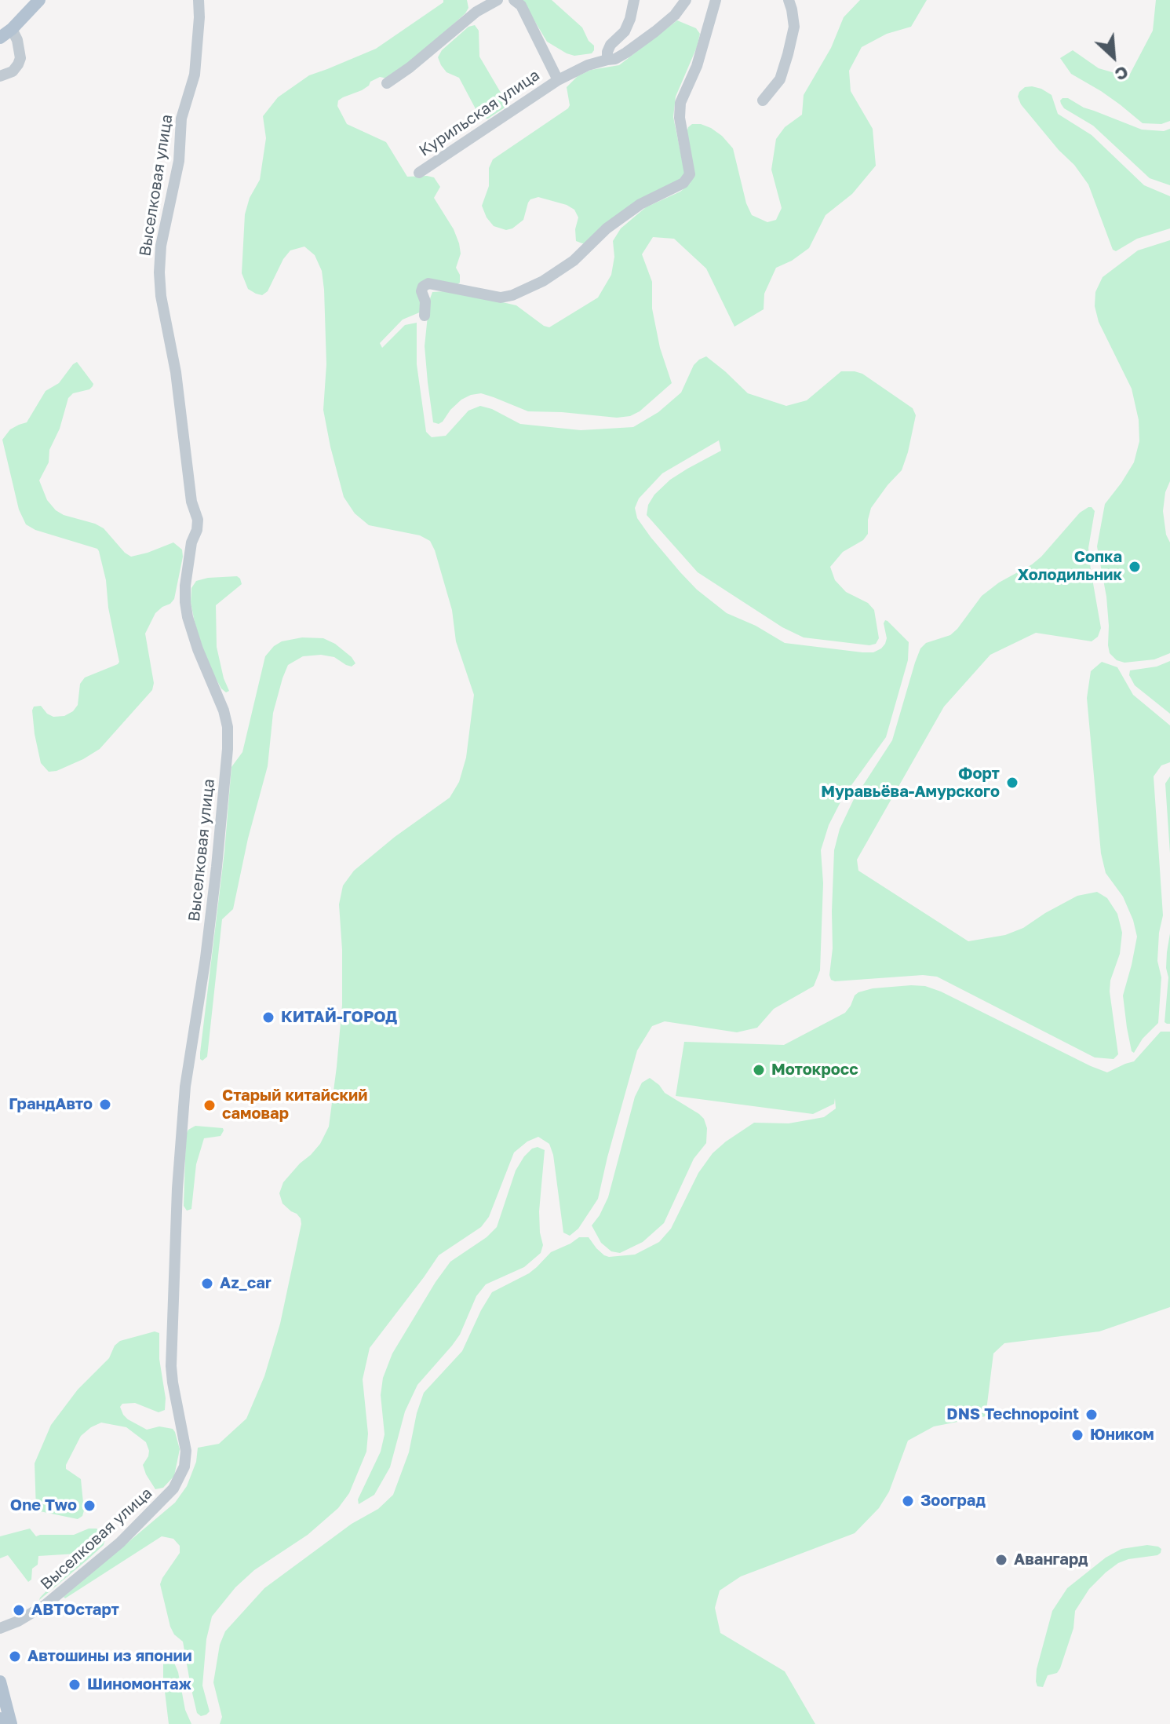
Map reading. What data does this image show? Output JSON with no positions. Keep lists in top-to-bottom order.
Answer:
{
  "streets": {
    "street": ["Курильская улица", "Выселковая улица"]
  },
  "places": [
    "Сопка Холодильник",
    "Форт Муравьёва-Амурского",
    "КИТАЙ-ГОРОД",
    "Мотокросс",
    "ГрандАвто",
    "Старый китайский самовар",
    "Az_car",
    "DNS Technopoint",
    "Юником",
    "Зооград",
    "One Two",
    "Авангард",
    "АВТОстарт",
    "Автошины из японии",
    "Шиномонтаж"
  ],
  "north": "bottom right"
}
